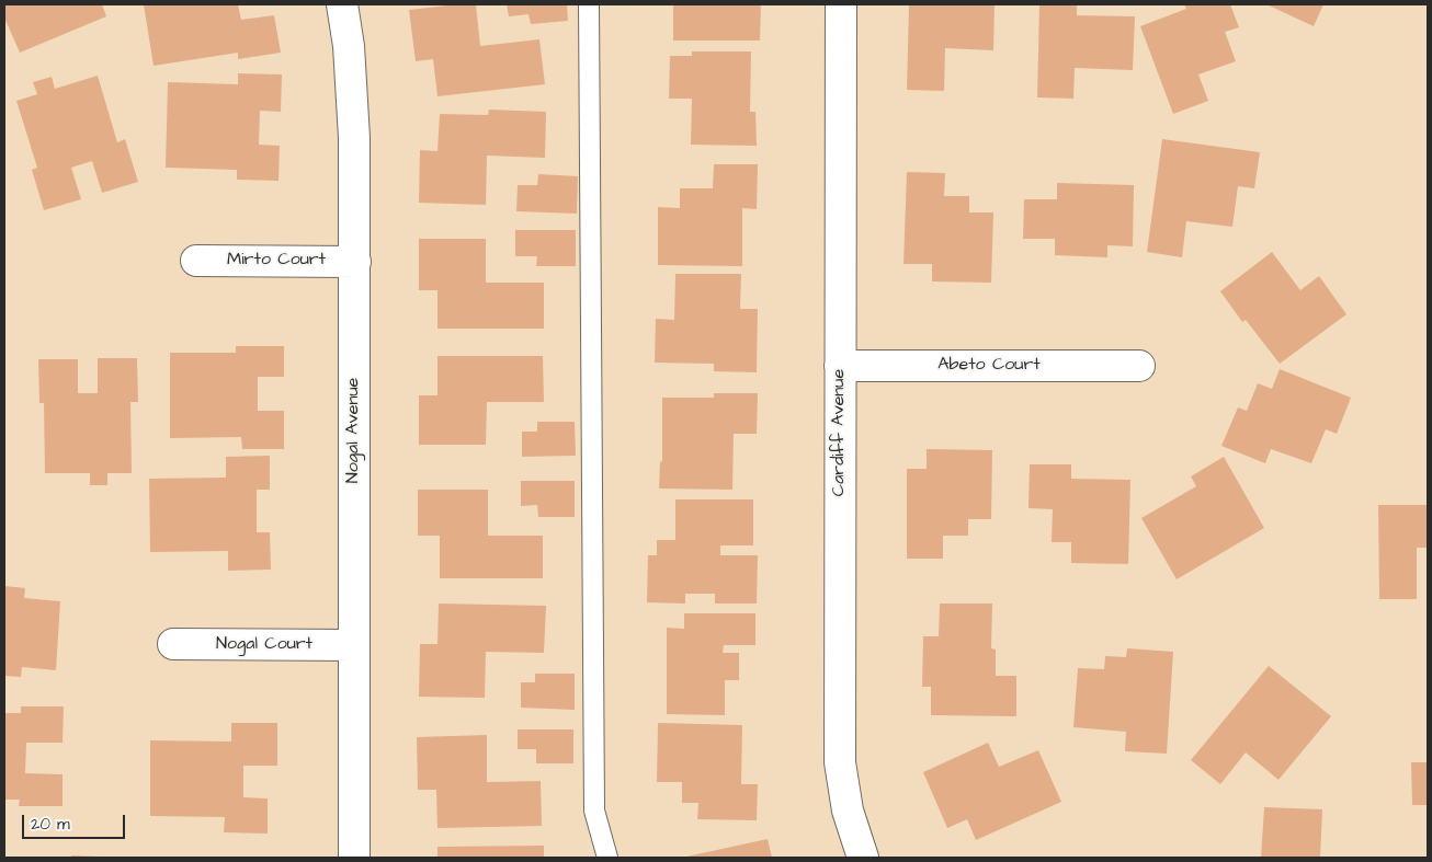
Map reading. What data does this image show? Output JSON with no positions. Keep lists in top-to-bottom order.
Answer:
{
  "streets": {
    "street": [
      "Mirto Court",
      "Abeto Court",
      "Nogal Avenue",
      "Cardiff Avenue",
      "Nogal Court"
    ]
  },
  "crossings": [
    ["Mirto Court", "Nogal Avenue"],
    ["Abeto Court", "Cardiff Avenue"],
    ["Nogal Avenue", "Nogal Court"]
  ],
  "scale_bar": "20 m"
}
